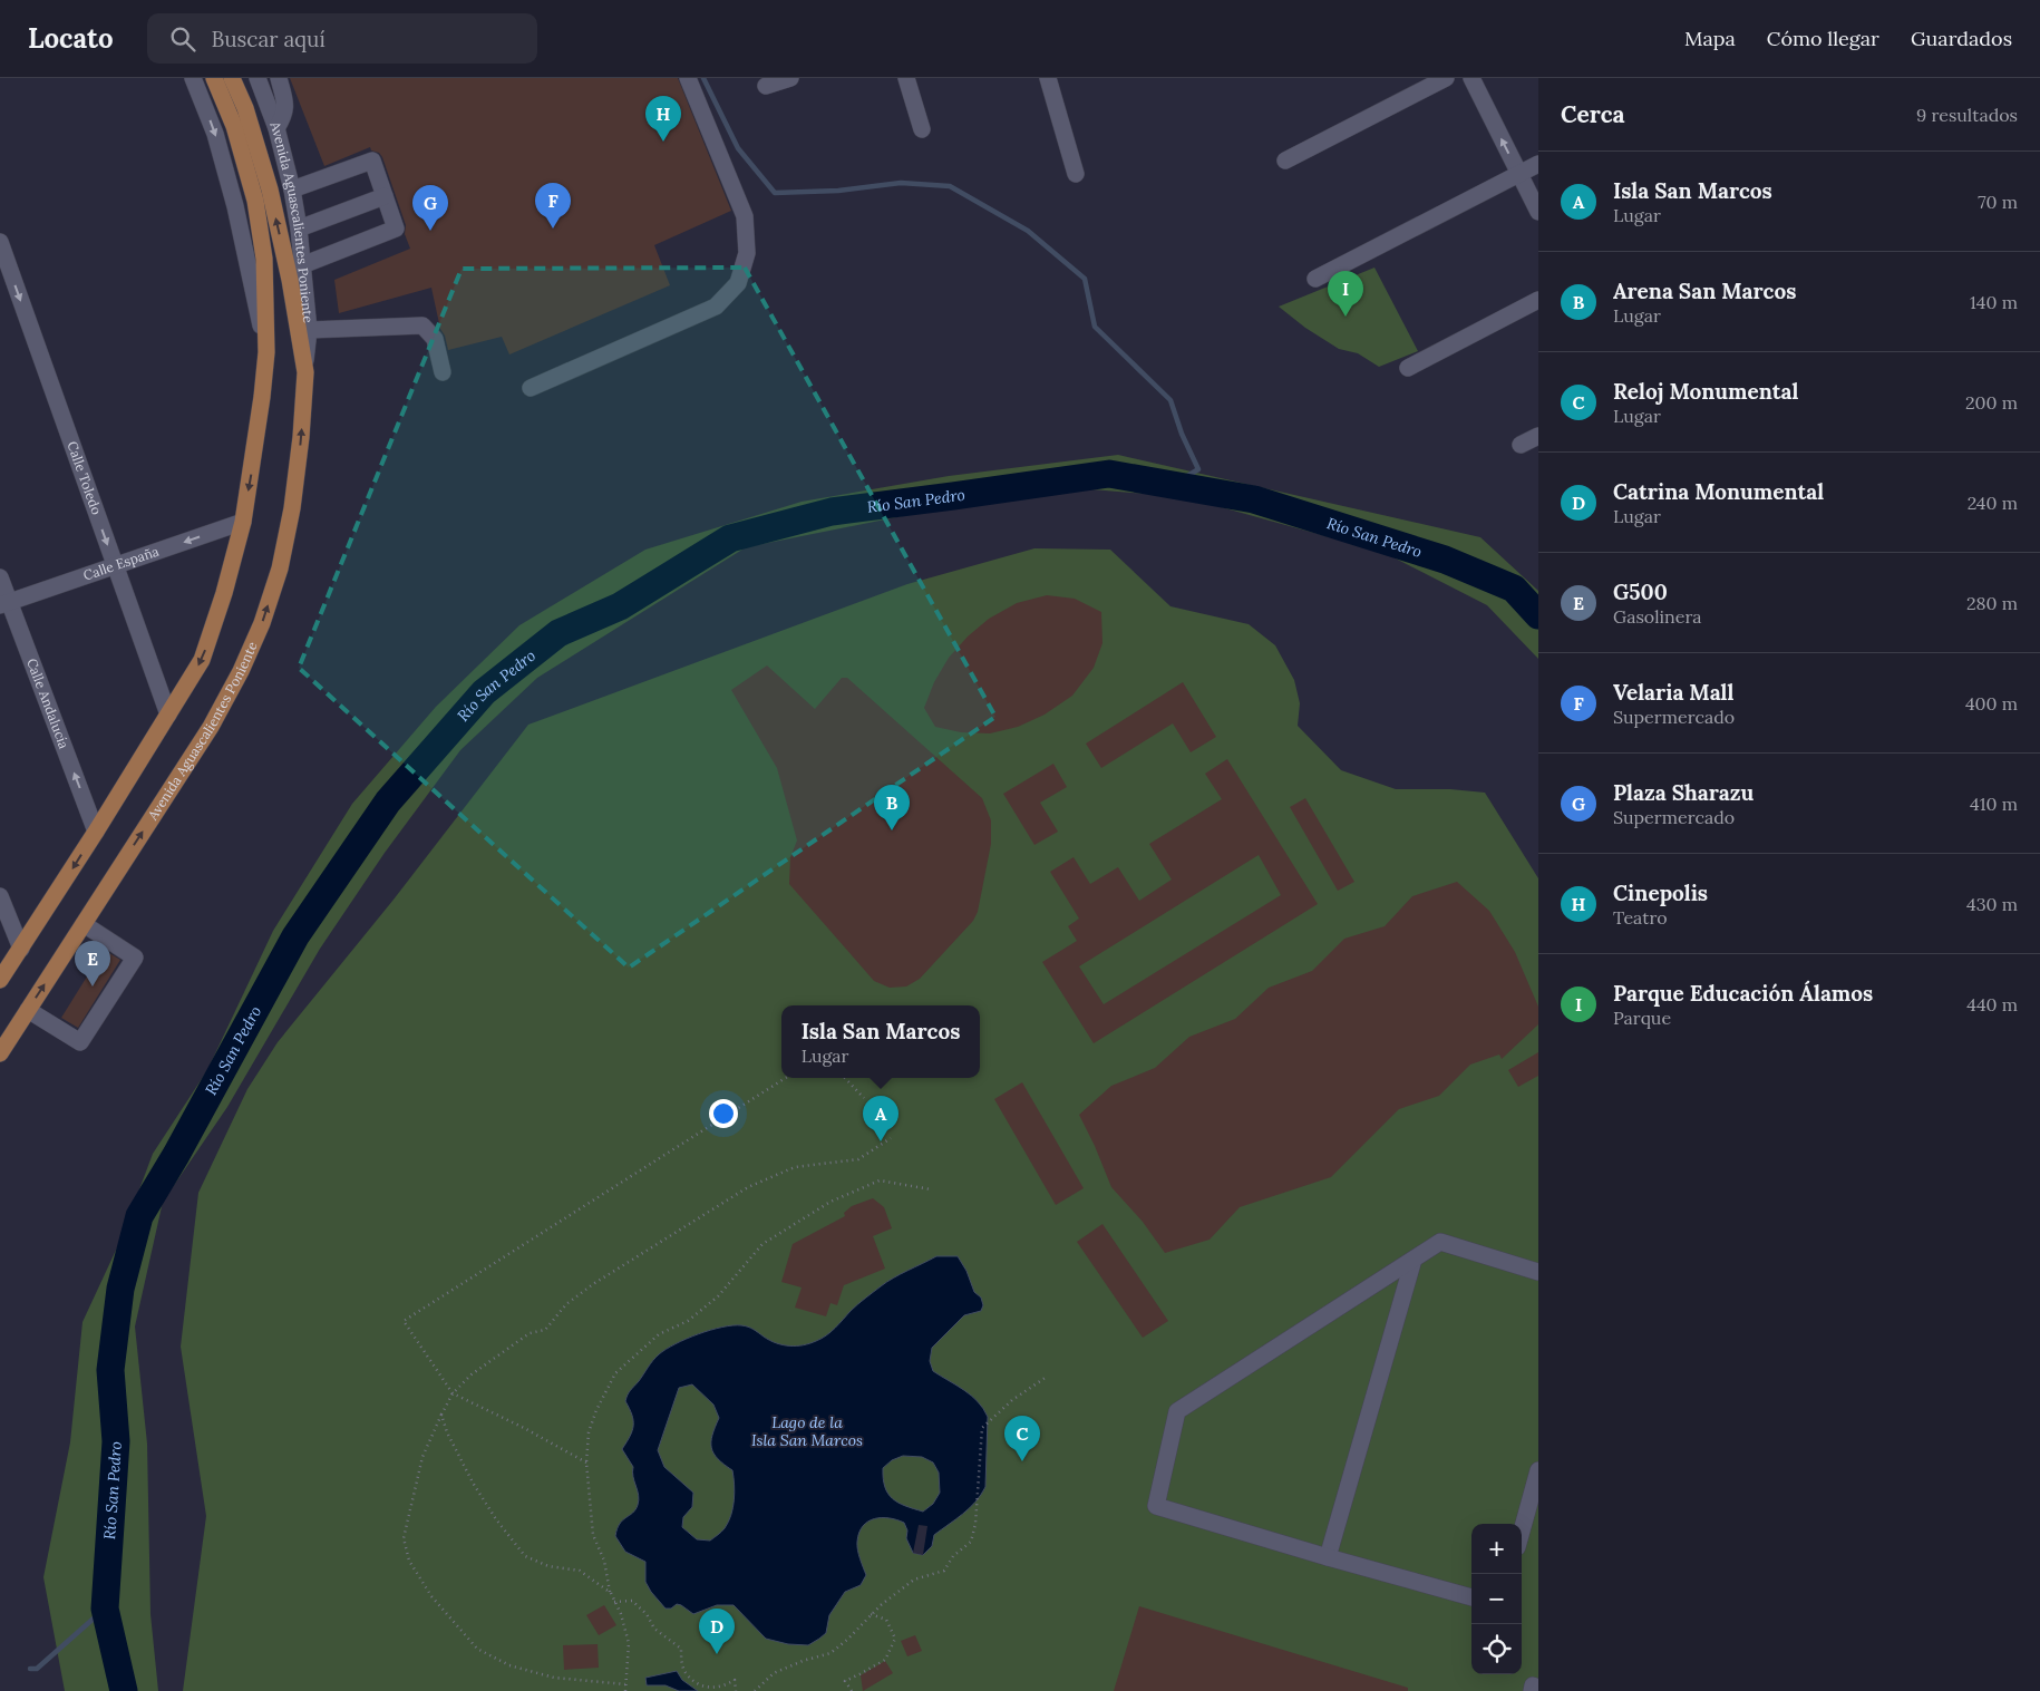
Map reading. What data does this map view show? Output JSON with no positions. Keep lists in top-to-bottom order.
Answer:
{
  "streets": {
    "main road": ["Avenida Aguascalientes Poniente"],
    "street": ["Calle Toledo", "Calle España", "Calle Andalucía"]
  },
  "crossings": [
    ["Calle Toledo", "Calle España"],
    ["Calle España", "Calle Andalucía"]
  ],
  "one_way": ["Calle Toledo", "Calle España", "Calle Andalucía"],
  "water": ["Río San Pedro", "Lago de la Isla San Marcos"],
  "page": {
    "header": "Locato",
    "search": "Buscar aquí",
    "nav": ["Mapa", "Cómo llegar", "Guardados"],
    "heading": ["Cerca", "9 resultados"],
    "pins": [
      "H",
      "F",
      "G",
      "I",
      "B",
      "E",
      "A",
      "C",
      "D"
    ],
    "list": [
      {
        "mark": "A",
        "name": "Isla San Marcos",
        "note": "Lugar",
        "value": "70 m"
      },
      {
        "mark": "B",
        "name": "Arena San Marcos",
        "note": "Lugar",
        "value": "140 m"
      },
      {
        "mark": "C",
        "name": "Reloj Monumental",
        "note": "Lugar",
        "value": "200 m"
      },
      {
        "mark": "D",
        "name": "Catrina Monumental",
        "note": "Lugar",
        "value": "240 m"
      },
      {
        "mark": "E",
        "name": "G500",
        "note": "Gasolinera",
        "value": "280 m"
      },
      {
        "mark": "F",
        "name": "Velaria Mall",
        "note": "Supermercado",
        "value": "400 m"
      },
      {
        "mark": "G",
        "name": "Plaza Sharazu",
        "note": "Supermercado",
        "value": "410 m"
      },
      {
        "mark": "H",
        "name": "Cinepolis",
        "note": "Teatro",
        "value": "430 m"
      },
      {
        "mark": "I",
        "name": "Parque Educación Álamos",
        "note": "Parque",
        "value": "440 m"
      }
    ],
    "popup": ["Isla San Marcos", "Lugar"],
    "map_buttons": ["+", "−"]
  }
}
